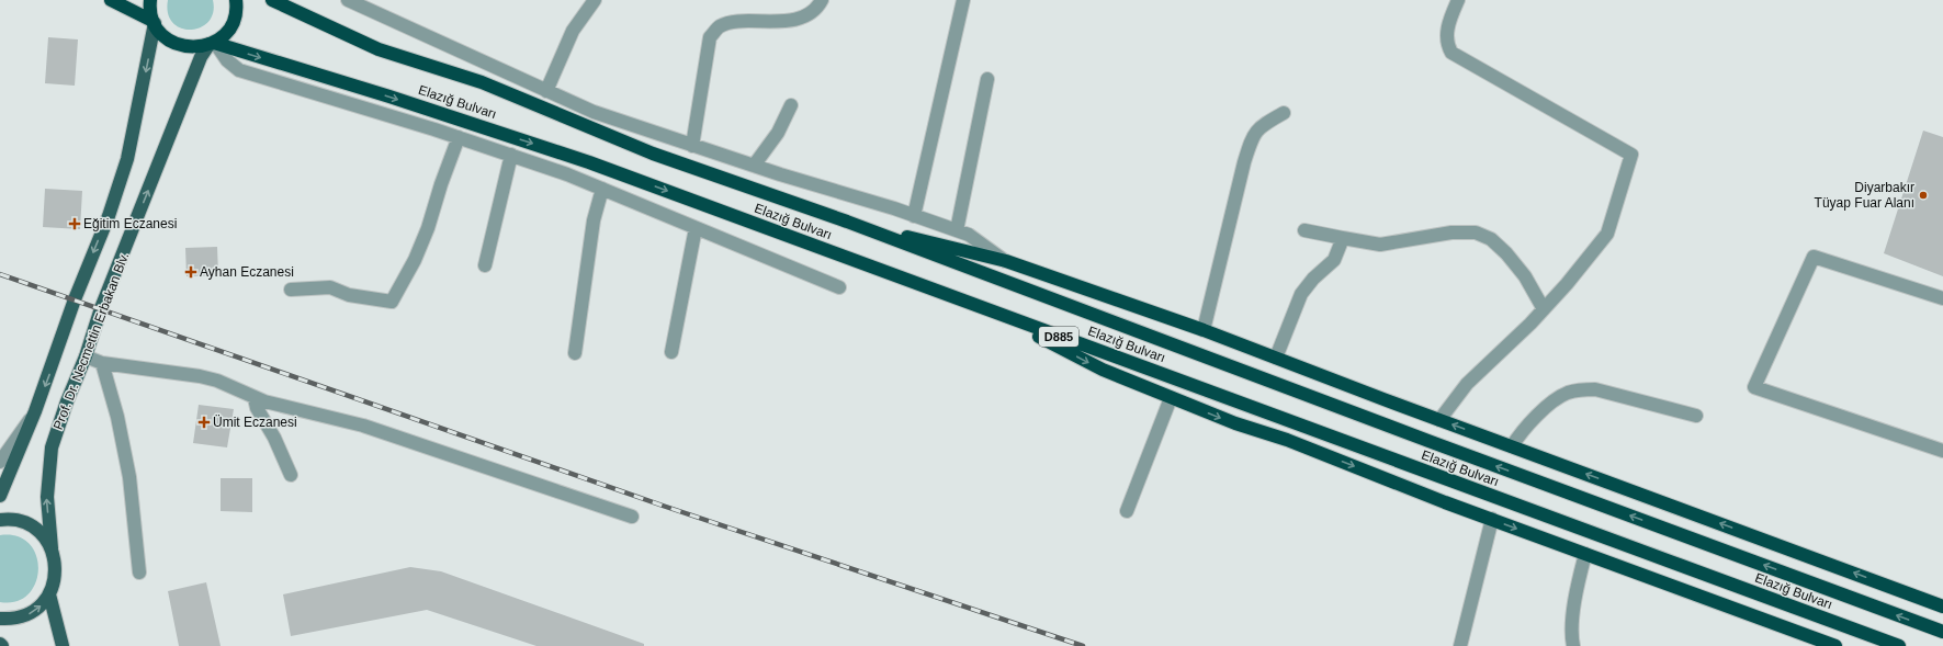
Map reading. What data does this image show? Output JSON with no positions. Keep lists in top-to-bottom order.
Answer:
{
  "streets": {
    "highway": ["Elazığ Bulvarı", "D885"],
    "main road": ["Prof. Dr. Necmettin Erbakan Blv."]
  },
  "crossings": [
    ["Elazığ Bulvarı", "Prof. Dr. Necmettin Erbakan Blv."]
  ],
  "places": {
    "other": ["Diyarbakır Tüyap Fuar Alanı"],
    "health": ["Eğitim Eczanesi", "Ayhan Eczanesi", "Ümit Eczanesi"]
  }
}
